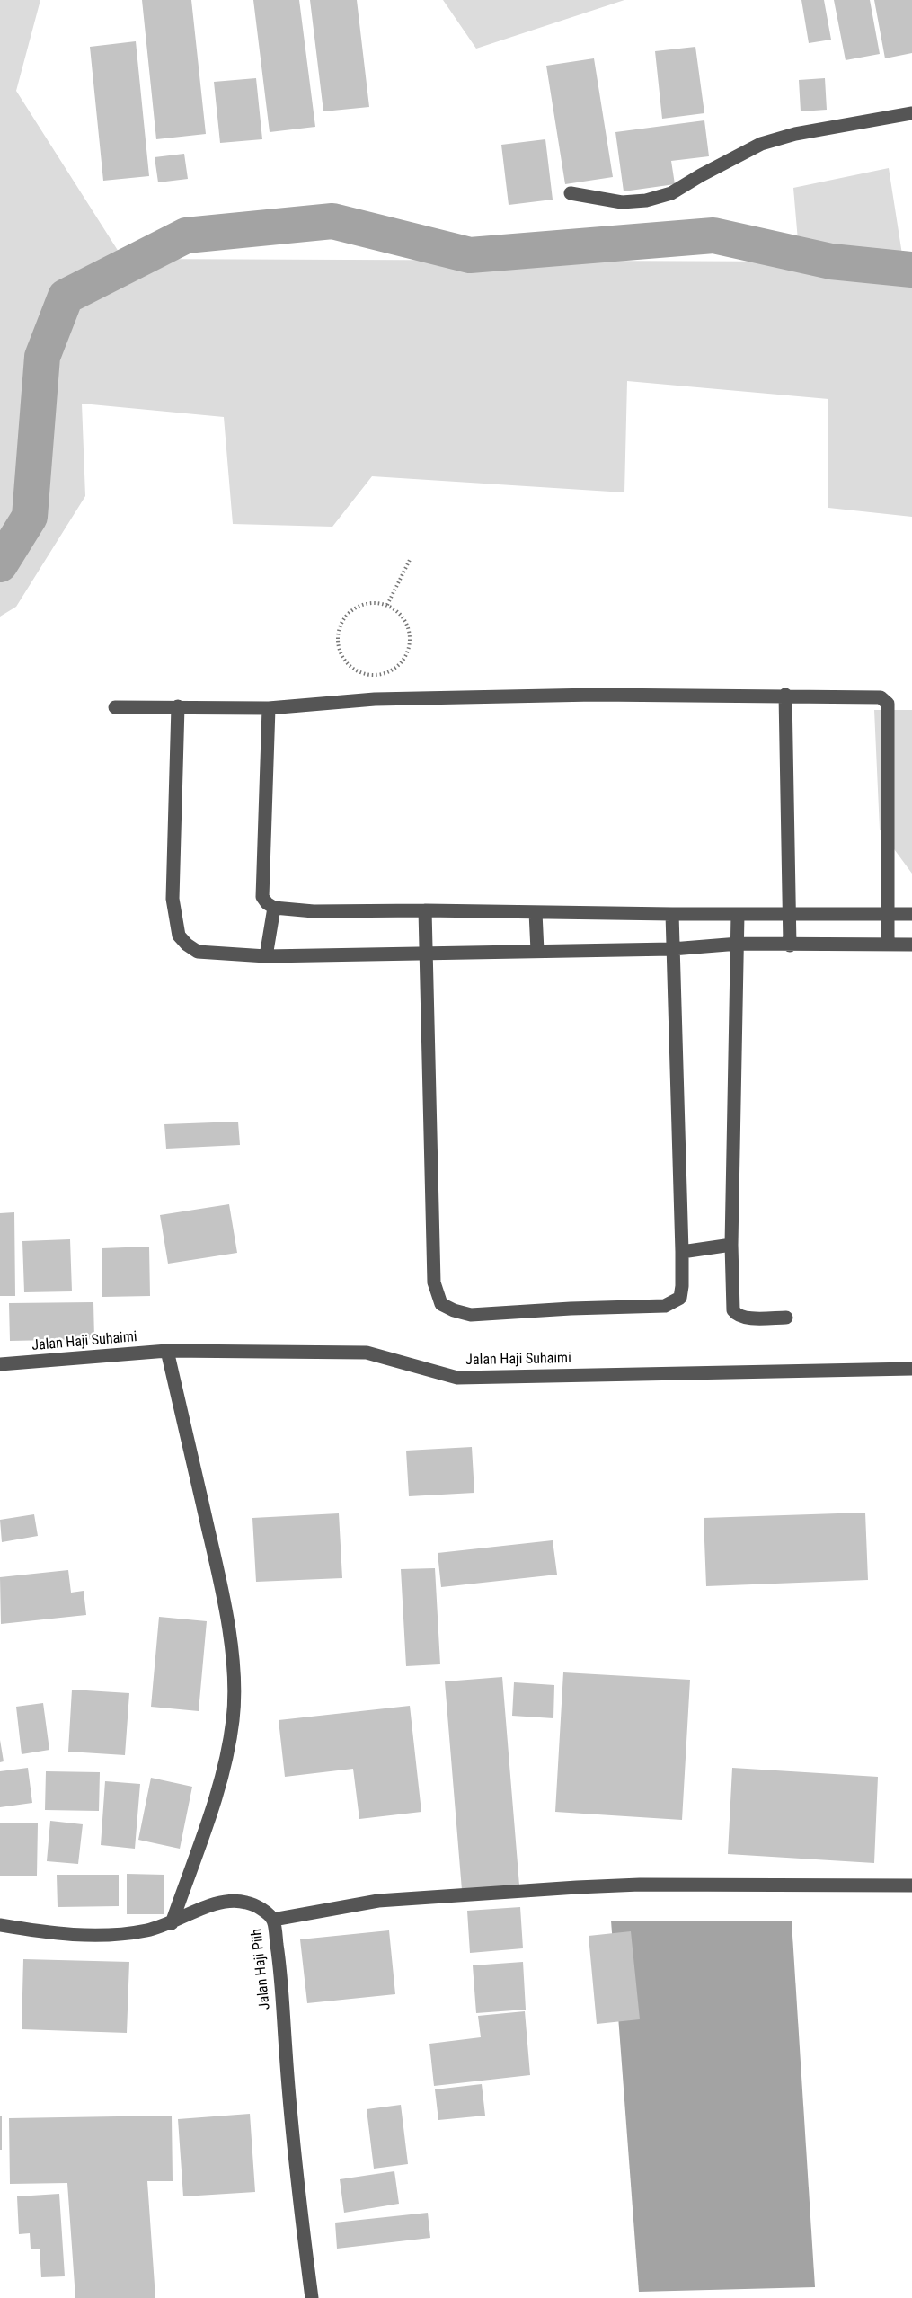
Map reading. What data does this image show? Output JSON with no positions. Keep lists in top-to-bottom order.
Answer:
{
  "streets": {
    "street": ["Jalan Haji Suhaimi", "Jalan Haji Piih"]
  }
}
